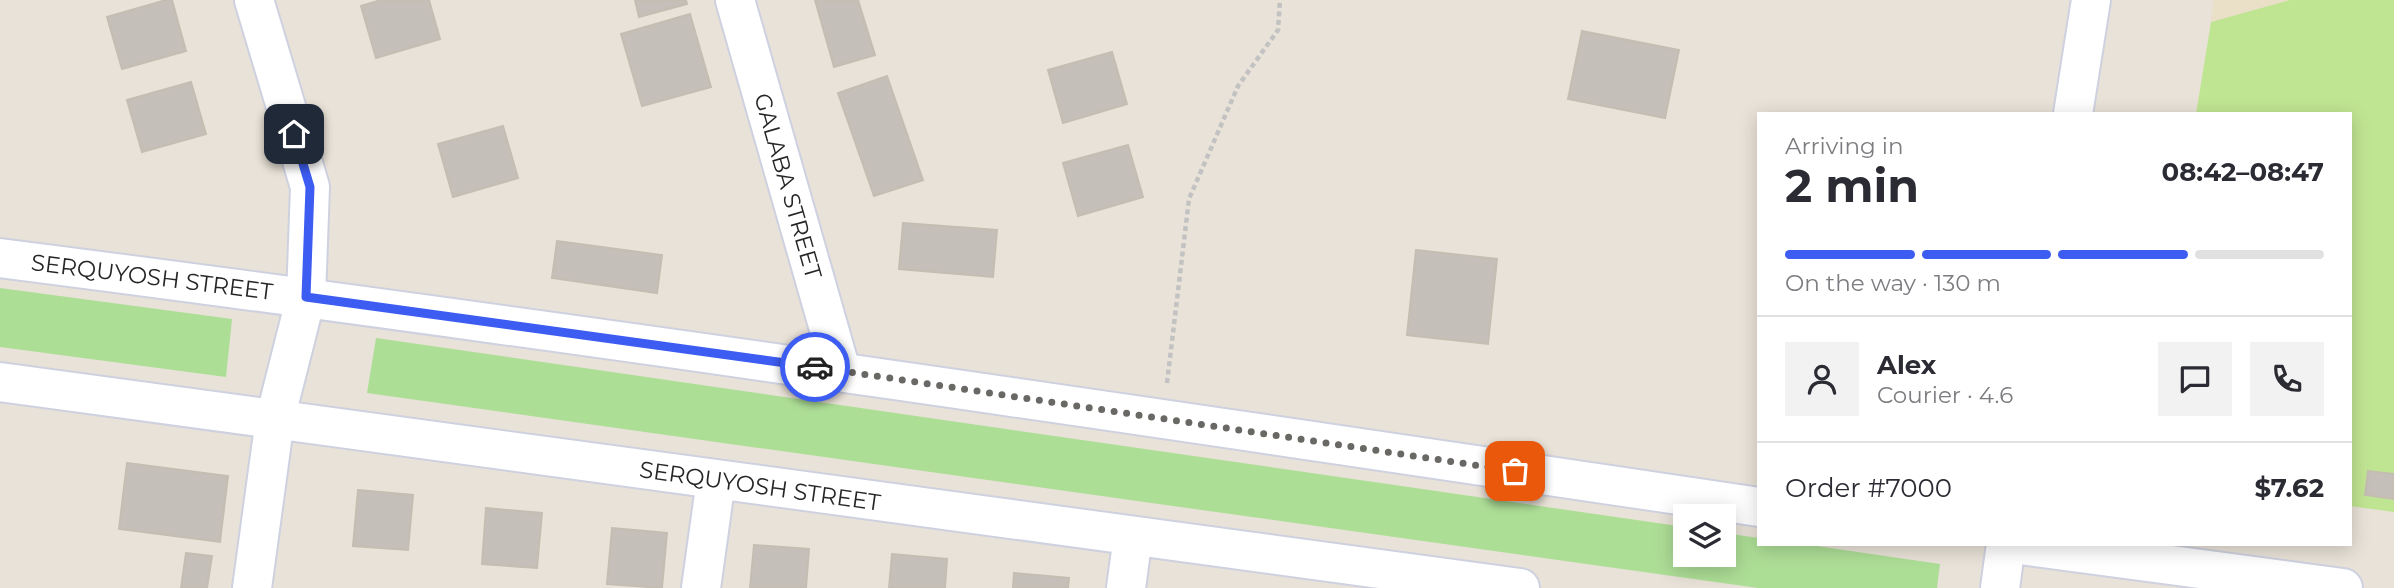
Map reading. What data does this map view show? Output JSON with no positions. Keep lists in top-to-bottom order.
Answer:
{
  "streets": {
    "street": ["GALABA STREET", "SERQUYOSH STREET"]
  },
  "crossings": [
    ["GALABA STREET", "SERQUYOSH STREET"]
  ],
  "page": {
    "heading": ["2 min", "Arriving in", "08:42–08:47"],
    "panel": [
      "Alex",
      "Courier · 4.6",
      "Order #7000",
      "$7.62"
    ],
    "bar": "On the way · 130 m"
  }
}
